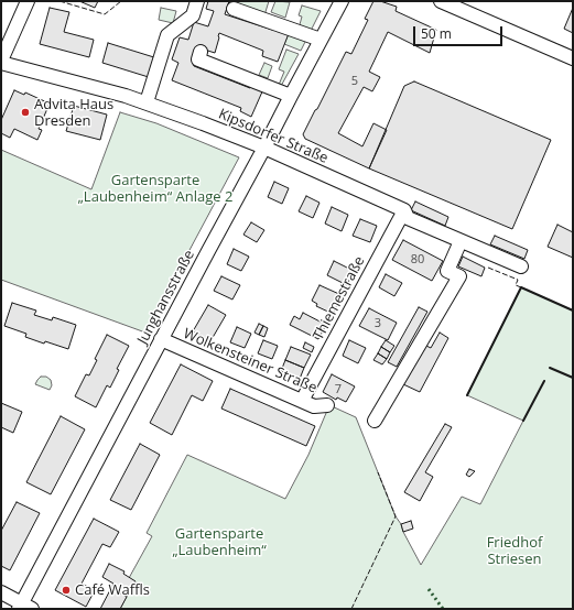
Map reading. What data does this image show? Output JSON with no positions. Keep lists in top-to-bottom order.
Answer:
{
  "streets": {
    "street": [
      "Kipsdorfer Straße",
      "Junghansstraße",
      "Thiemestraße",
      "Wolkensteiner Straße"
    ]
  },
  "crossings": [
    ["Kipsdorfer Straße", "Junghansstraße"],
    ["Kipsdorfer Straße", "Thiemestraße"],
    ["Junghansstraße", "Wolkensteiner Straße"],
    ["Thiemestraße", "Wolkensteiner Straße"]
  ],
  "parks": ["Gartensparte „Laubenheim“ Anlage 2", "Gartensparte „Laubenheim“", "Friedhof Striesen"],
  "places": ["Advita Haus Dresden", "Café Waffls"],
  "house_numbers": [
    "5",
    "80",
    "3",
    "7"
  ],
  "scale_bar": "50 m"
}
